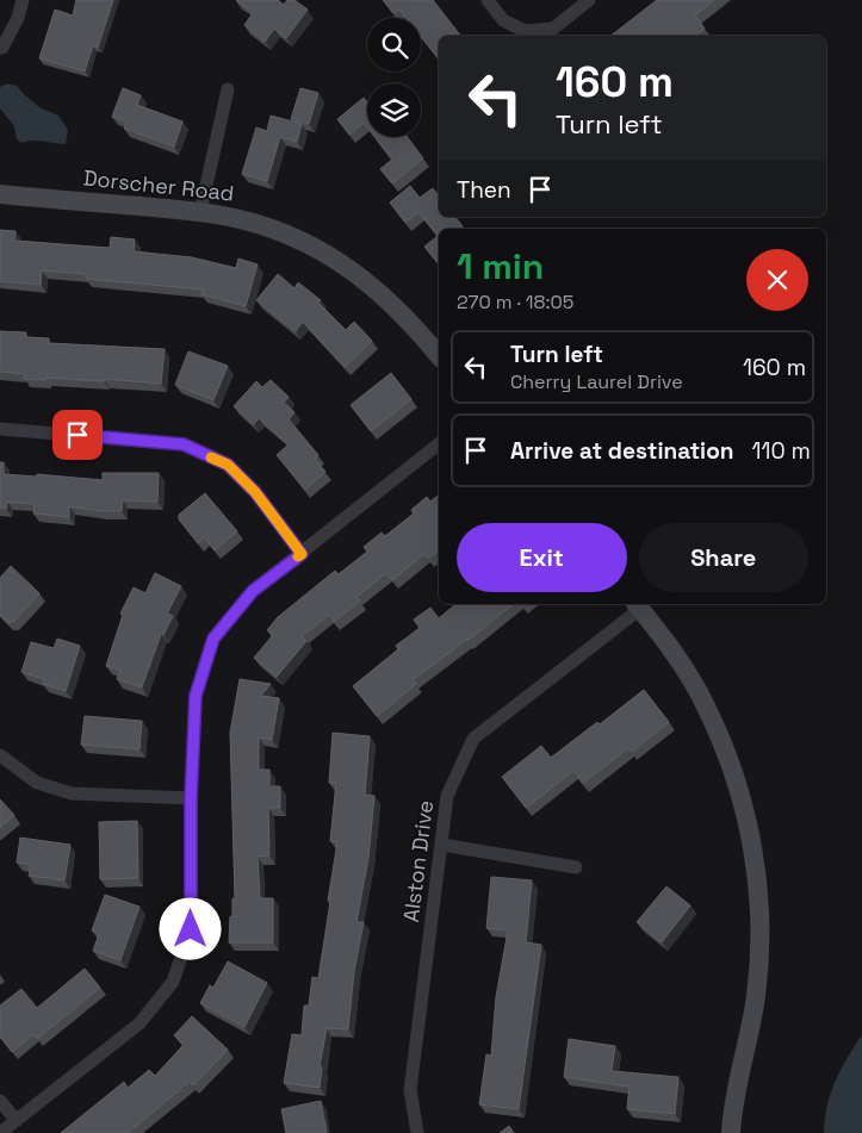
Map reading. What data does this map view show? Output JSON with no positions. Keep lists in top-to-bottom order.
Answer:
{
  "streets": {
    "street": ["Dorscher Road", "Alston Drive"]
  },
  "page": {
    "turn": ["160 m", "Turn left"],
    "then": "Then",
    "heading": ["1 min", "270 m · 18:05"],
    "list": [
      {
        "name": "Turn left",
        "note": "Cherry Laurel Drive",
        "value": "160 m"
      },
      {
        "name": "Arrive at destination",
        "value": "110 m"
      }
    ],
    "buttons": ["Exit", "Share"]
  }
}
